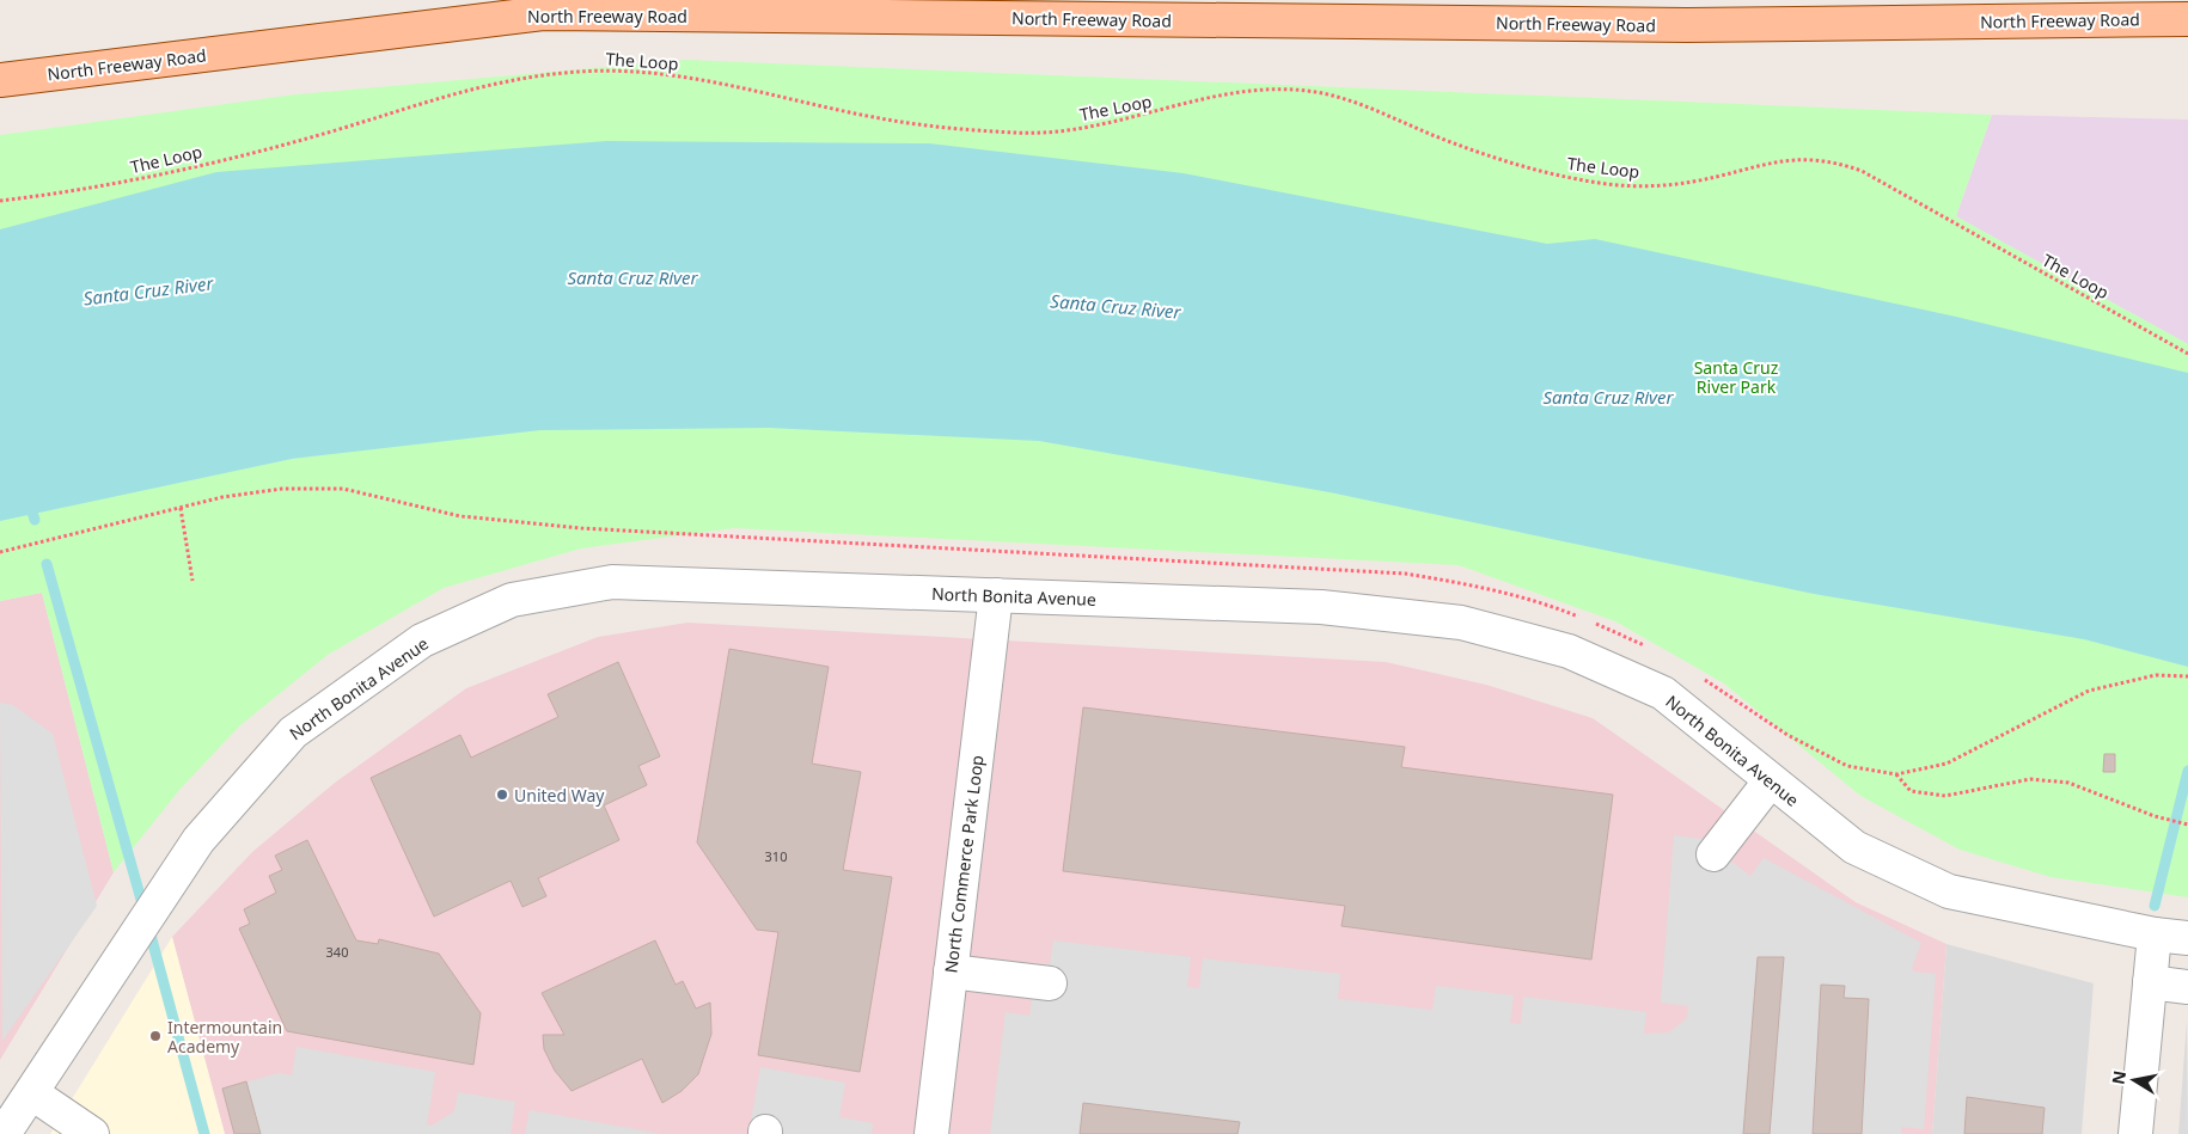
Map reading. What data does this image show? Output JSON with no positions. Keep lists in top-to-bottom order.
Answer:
{
  "streets": {
    "main road": ["North Freeway Road"],
    "street": ["North Bonita Avenue", "North Commerce Park Loop"],
    "path": ["The Loop"]
  },
  "crossings": [
    ["North Bonita Avenue", "North Commerce Park Loop"]
  ],
  "water": ["Santa Cruz River"],
  "parks": ["Santa Cruz River Park"],
  "places": ["United Way", "Intermountain Academy"],
  "house_numbers": ["310", "340"],
  "north": "left"
}
